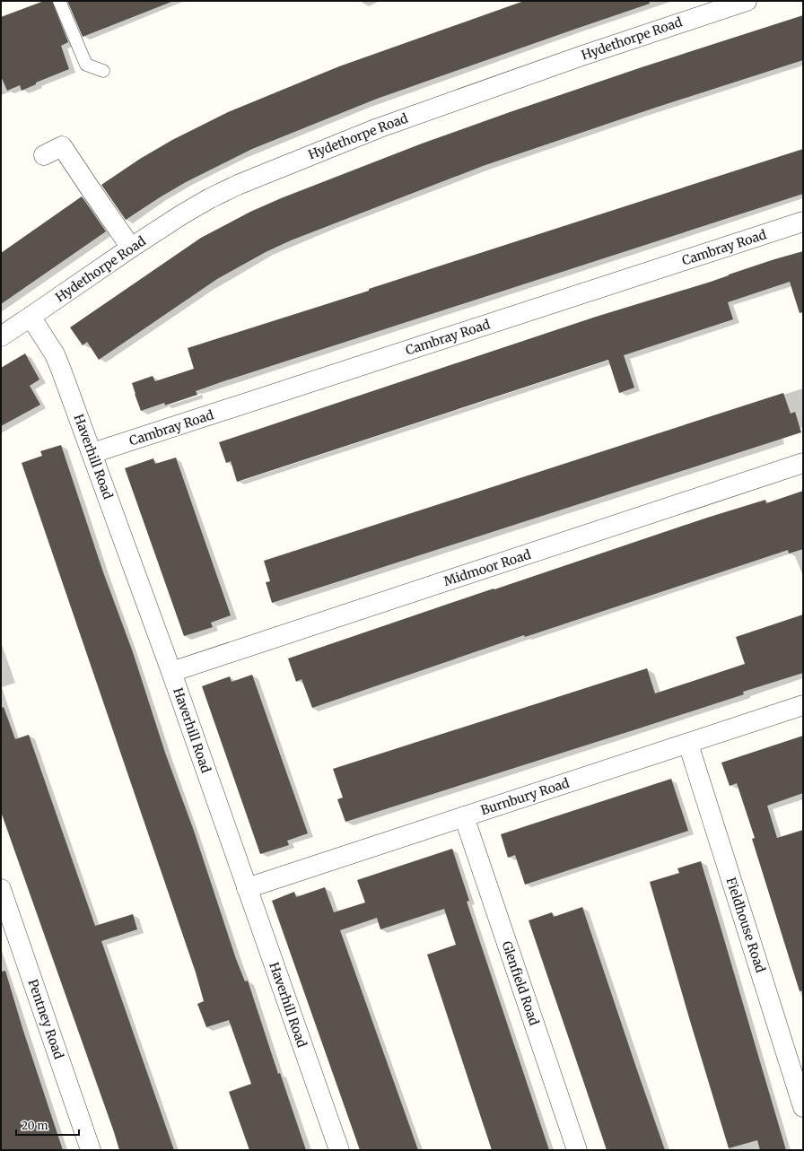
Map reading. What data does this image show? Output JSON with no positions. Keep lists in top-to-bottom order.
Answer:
{
  "streets": {
    "street": [
      "Hydethorpe Road",
      "Cambray Road",
      "Haverhill Road",
      "Midmoor Road",
      "Burnbury Road",
      "Fieldhouse Road",
      "Glenfield Road",
      "Pentney Road"
    ]
  },
  "crossings": [
    ["Hydethorpe Road", "Haverhill Road"],
    ["Cambray Road", "Haverhill Road"],
    ["Haverhill Road", "Midmoor Road"],
    ["Haverhill Road", "Burnbury Road"],
    ["Burnbury Road", "Fieldhouse Road"],
    ["Burnbury Road", "Glenfield Road"]
  ],
  "scale_bar": "20 m"
}
